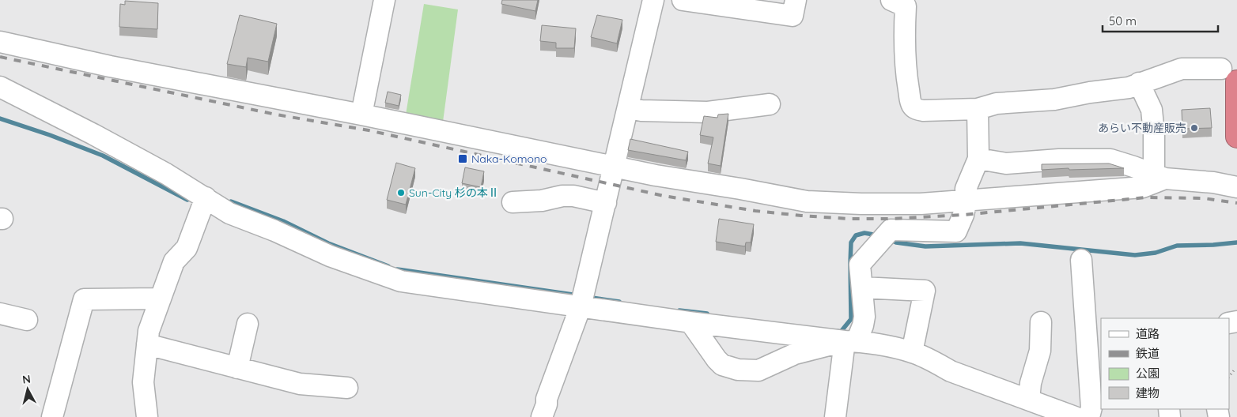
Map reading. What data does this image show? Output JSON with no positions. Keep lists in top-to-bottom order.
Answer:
{
  "places": {
    "other": ["あらい不動産販売", "Sun-City 杉の本Ⅱ"],
    "transit": ["Naka-Komono"]
  },
  "legend": [
    "道路",
    "鉄道",
    "公園",
    "建物"
  ],
  "scale_bar": "50 m",
  "north": "top"
}
